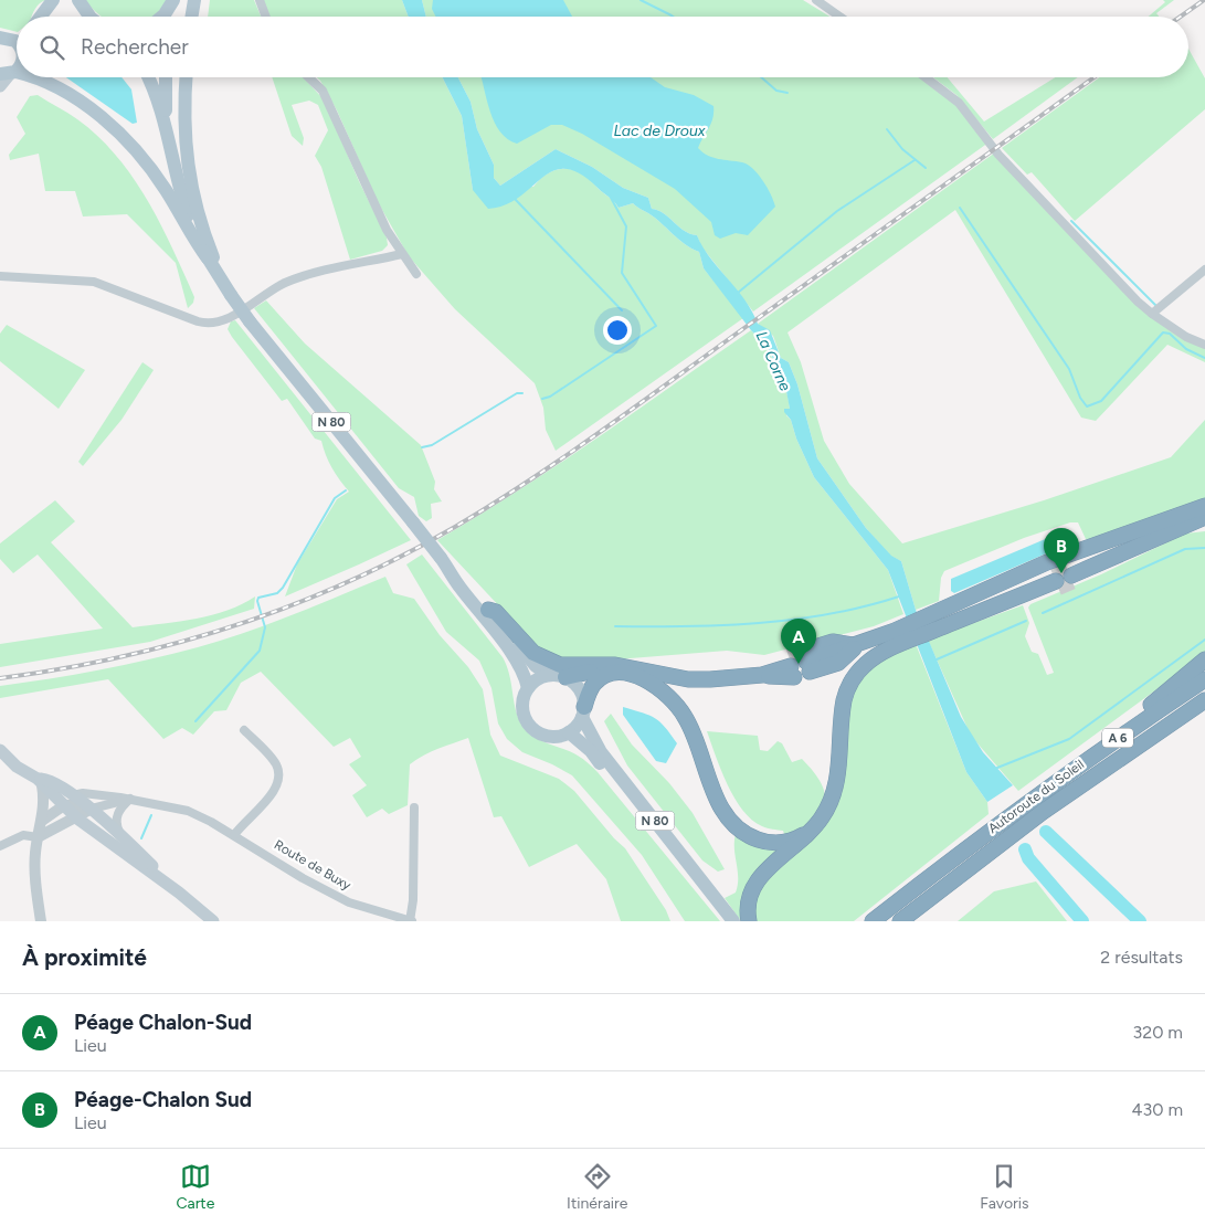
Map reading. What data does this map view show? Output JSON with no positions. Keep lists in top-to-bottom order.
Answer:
{
  "streets": {
    "highway": ["A 6", "Autoroute du Soleil"],
    "main road": ["N 80", "Route de Buxy"]
  },
  "water": ["Lac de Droux", "La Corne"],
  "page": {
    "search": "Rechercher",
    "pins": ["B", "A"],
    "heading": ["À proximité", "2 résultats"],
    "list": [
      {
        "mark": "A",
        "name": "Péage Chalon-Sud",
        "note": "Lieu",
        "value": "320 m"
      },
      {
        "mark": "B",
        "name": "Péage-Chalon Sud",
        "note": "Lieu",
        "value": "430 m"
      }
    ],
    "nav": ["Carte", "Itinéraire", "Favoris"]
  }
}
